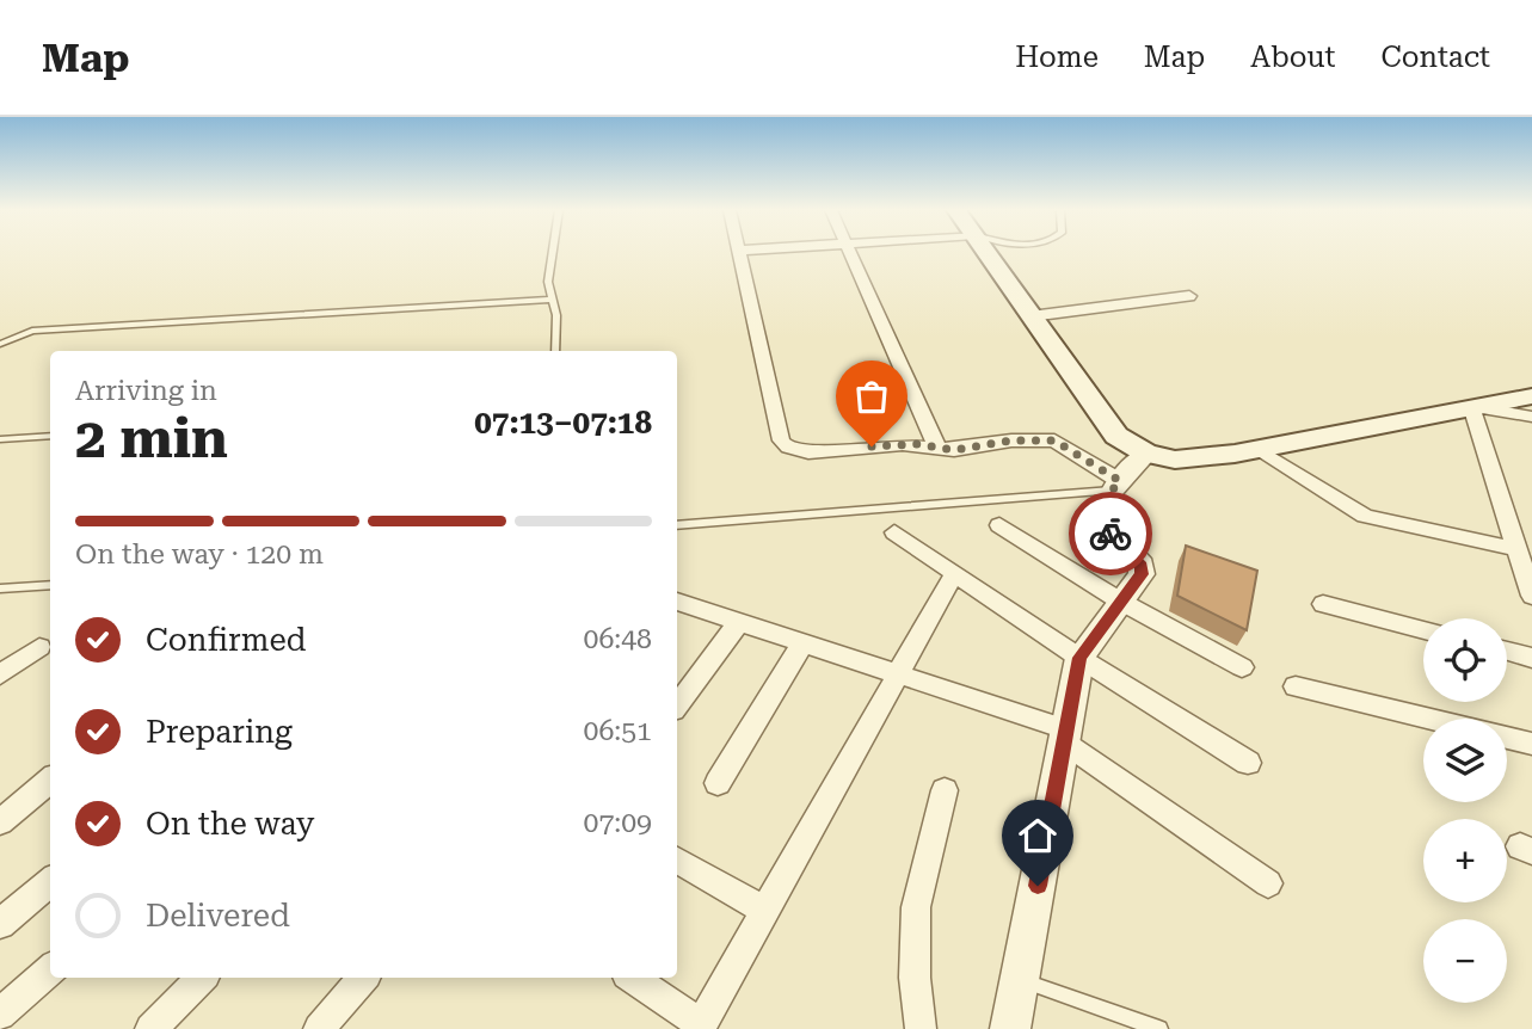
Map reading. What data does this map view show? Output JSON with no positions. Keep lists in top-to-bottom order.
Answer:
{
  "page": {
    "header": "Map",
    "nav": [
      "Home",
      "Map",
      "About",
      "Contact"
    ],
    "heading": ["2 min", "Arriving in", "07:13–07:18"],
    "bar": "On the way · 120 m",
    "list": [
      ["Confirmed", "06:48"],
      ["Preparing", "06:51"],
      ["On the way", "07:09"],
      "Delivered"
    ],
    "map_buttons": ["+", "−"]
  }
}
